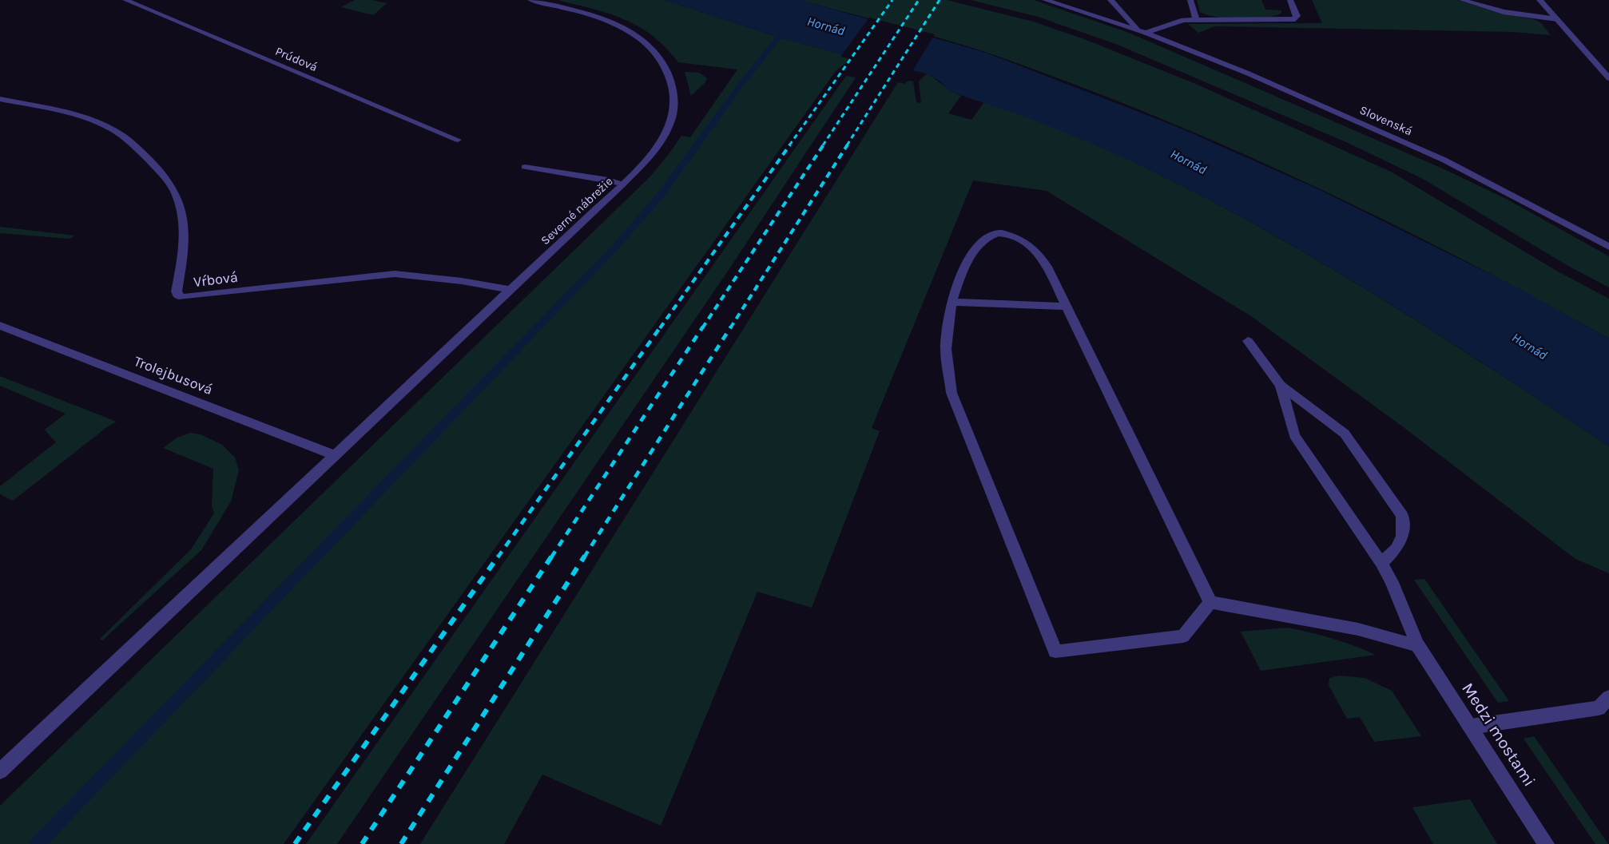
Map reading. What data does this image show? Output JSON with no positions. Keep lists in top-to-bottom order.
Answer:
{
  "streets": {
    "street": [
      "Prúdová",
      "Slovenská",
      "Severné nábrežie",
      "Vŕbová",
      "Trolejbusová",
      "Medzi mostami"
    ]
  },
  "crossings": [
    ["Severné nábrežie", "Vŕbová"],
    ["Severné nábrežie", "Trolejbusová"]
  ],
  "water": ["Hornád"]
}
